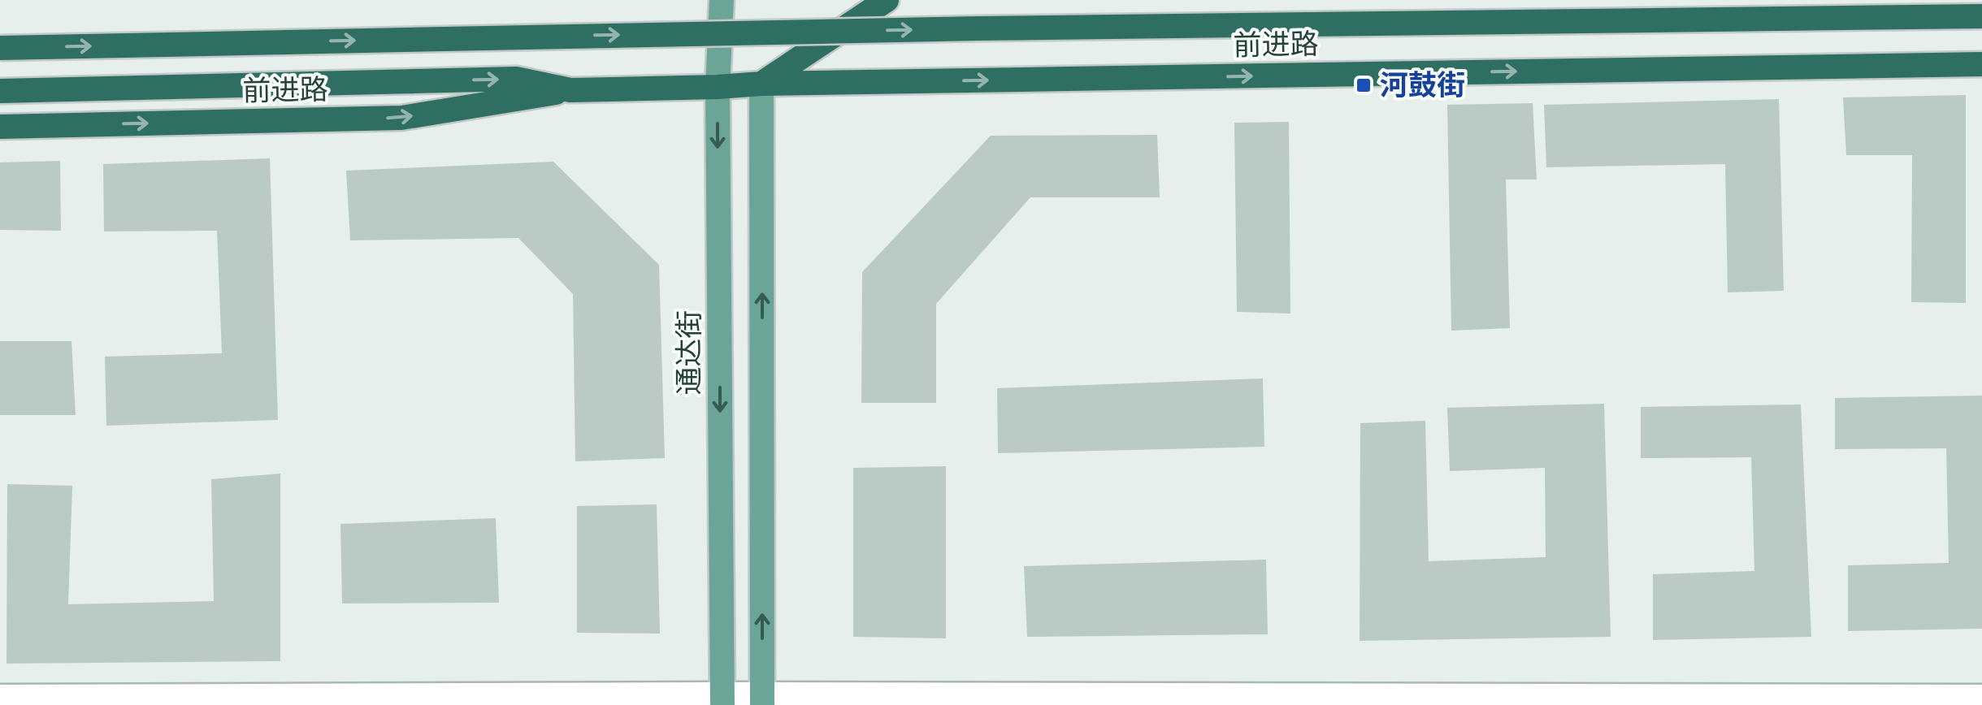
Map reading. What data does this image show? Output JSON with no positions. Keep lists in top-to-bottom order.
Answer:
{
  "streets": {
    "highway": ["前进路"],
    "main road": ["通达街"]
  },
  "crossings": [
    ["前进路", "通达街"]
  ],
  "places": {
    "transit": ["河鼓街"]
  }
}
